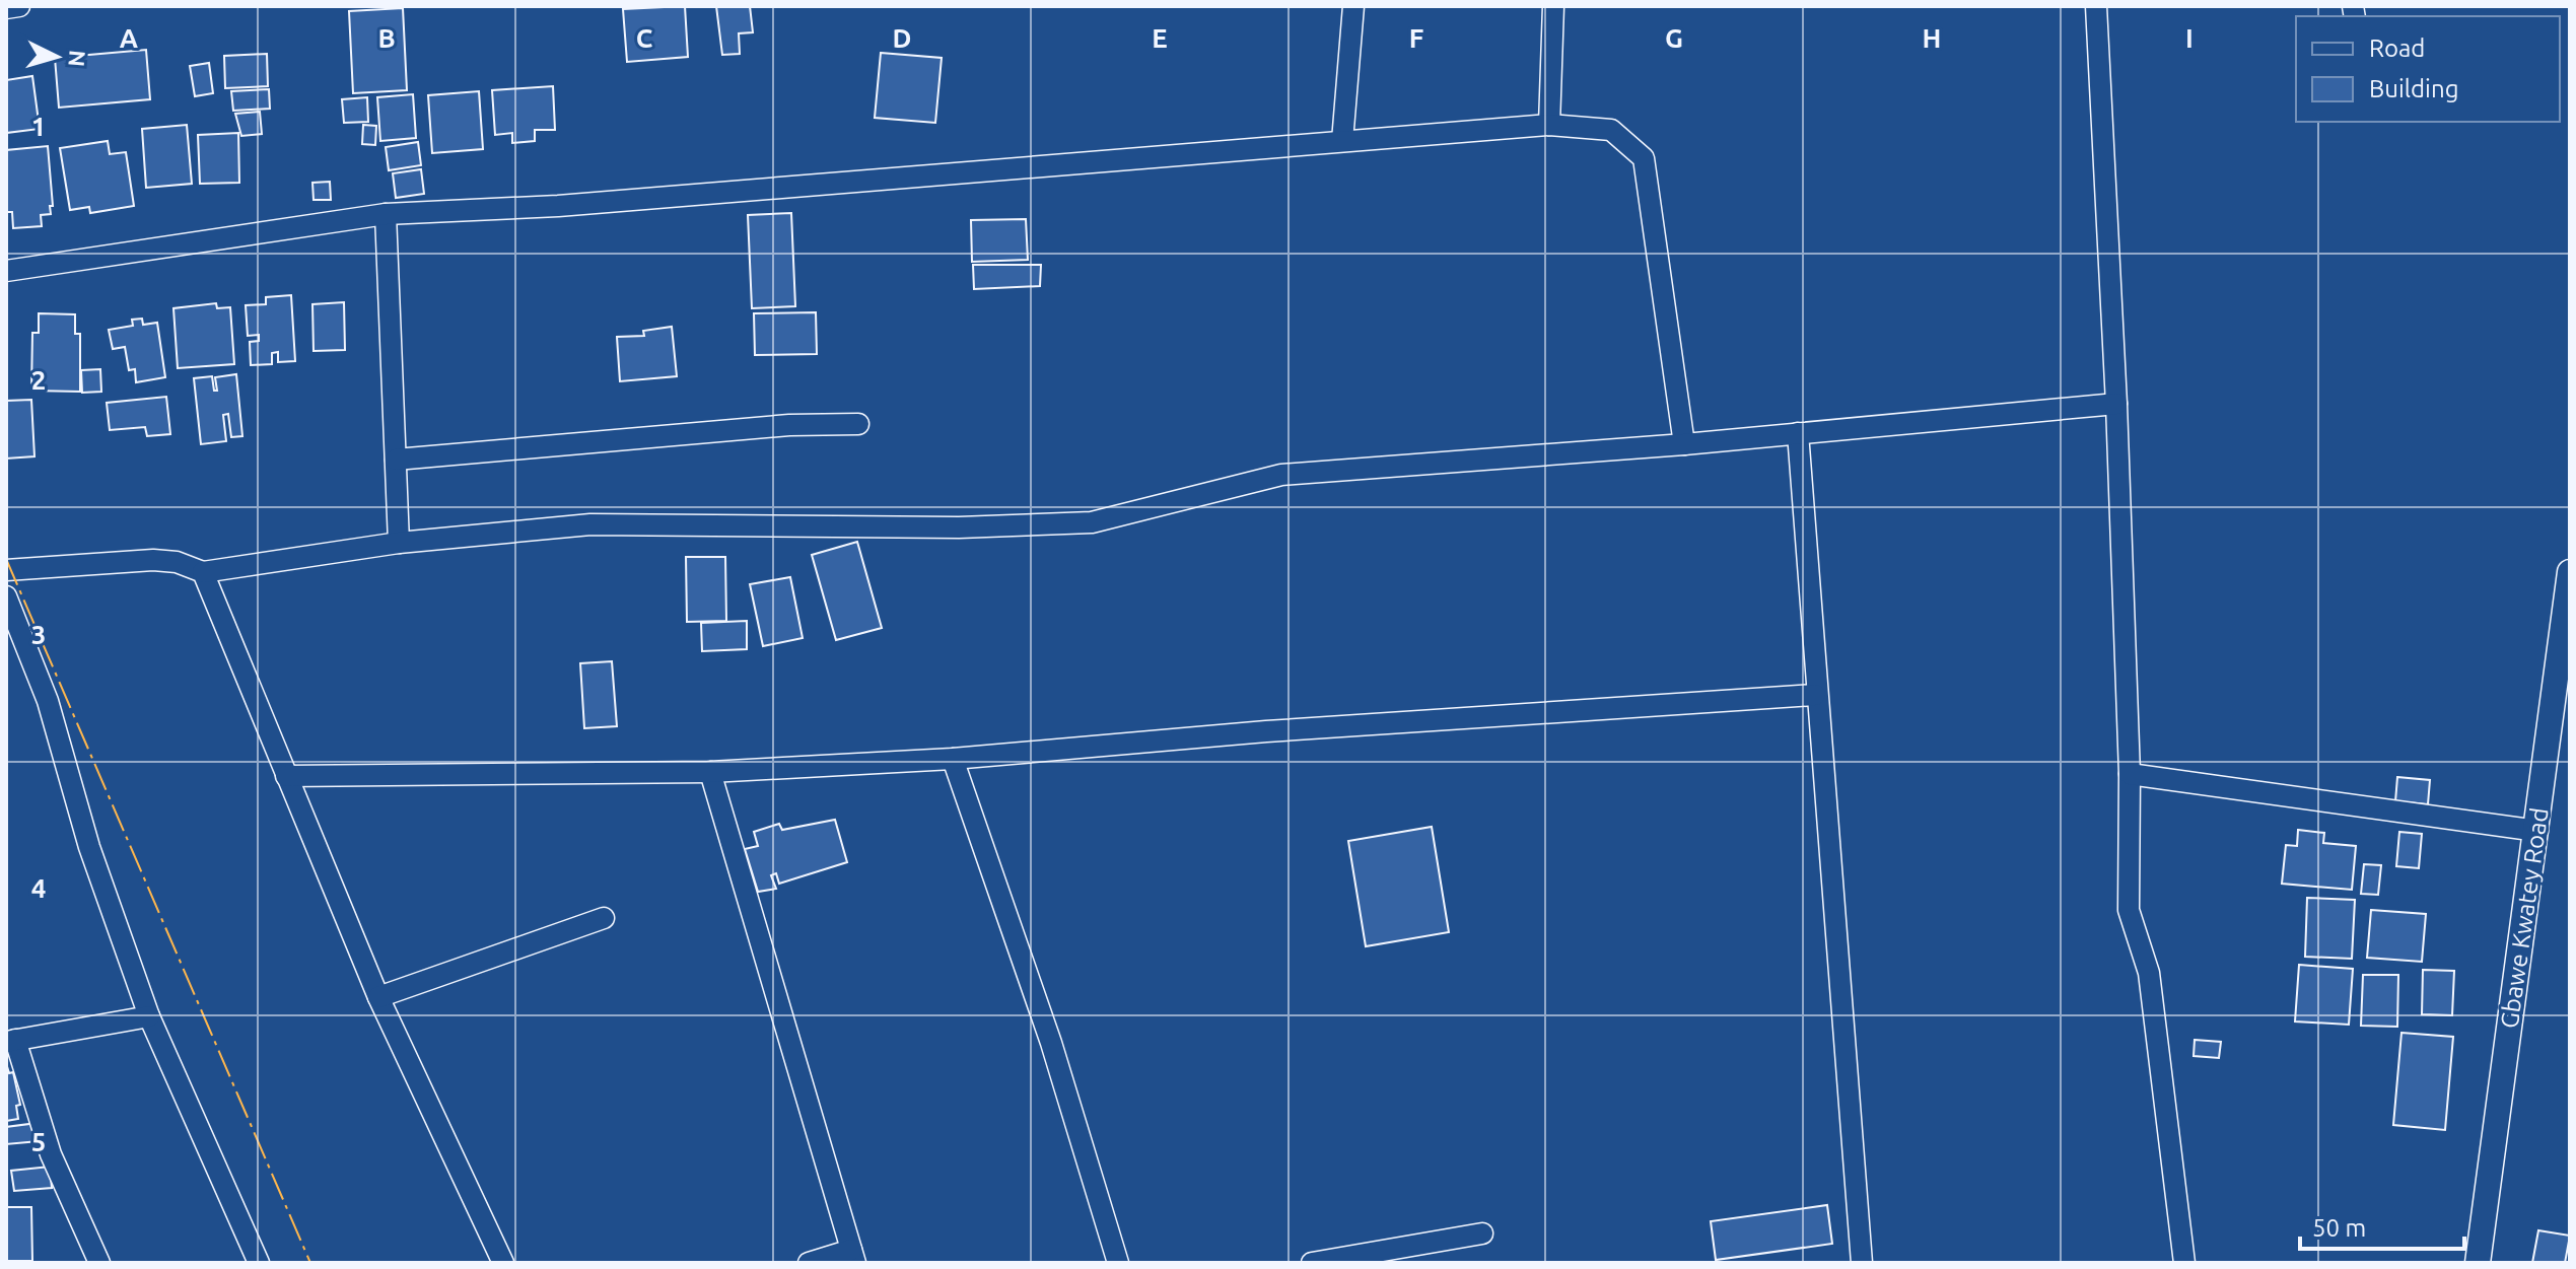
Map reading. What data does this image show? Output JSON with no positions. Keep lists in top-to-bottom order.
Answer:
{
  "streets": {
    "street": ["Gbawe Kwatey Road"]
  },
  "legend": ["Road", "Building"],
  "scale_bar": "50 m",
  "north": "right",
  "grid": {
    "columns": [
      "A",
      "B",
      "C",
      "D",
      "E",
      "F",
      "G",
      "H",
      "I"
    ],
    "rows": [
      "1",
      "2",
      "3",
      "4",
      "5"
    ]
  }
}
